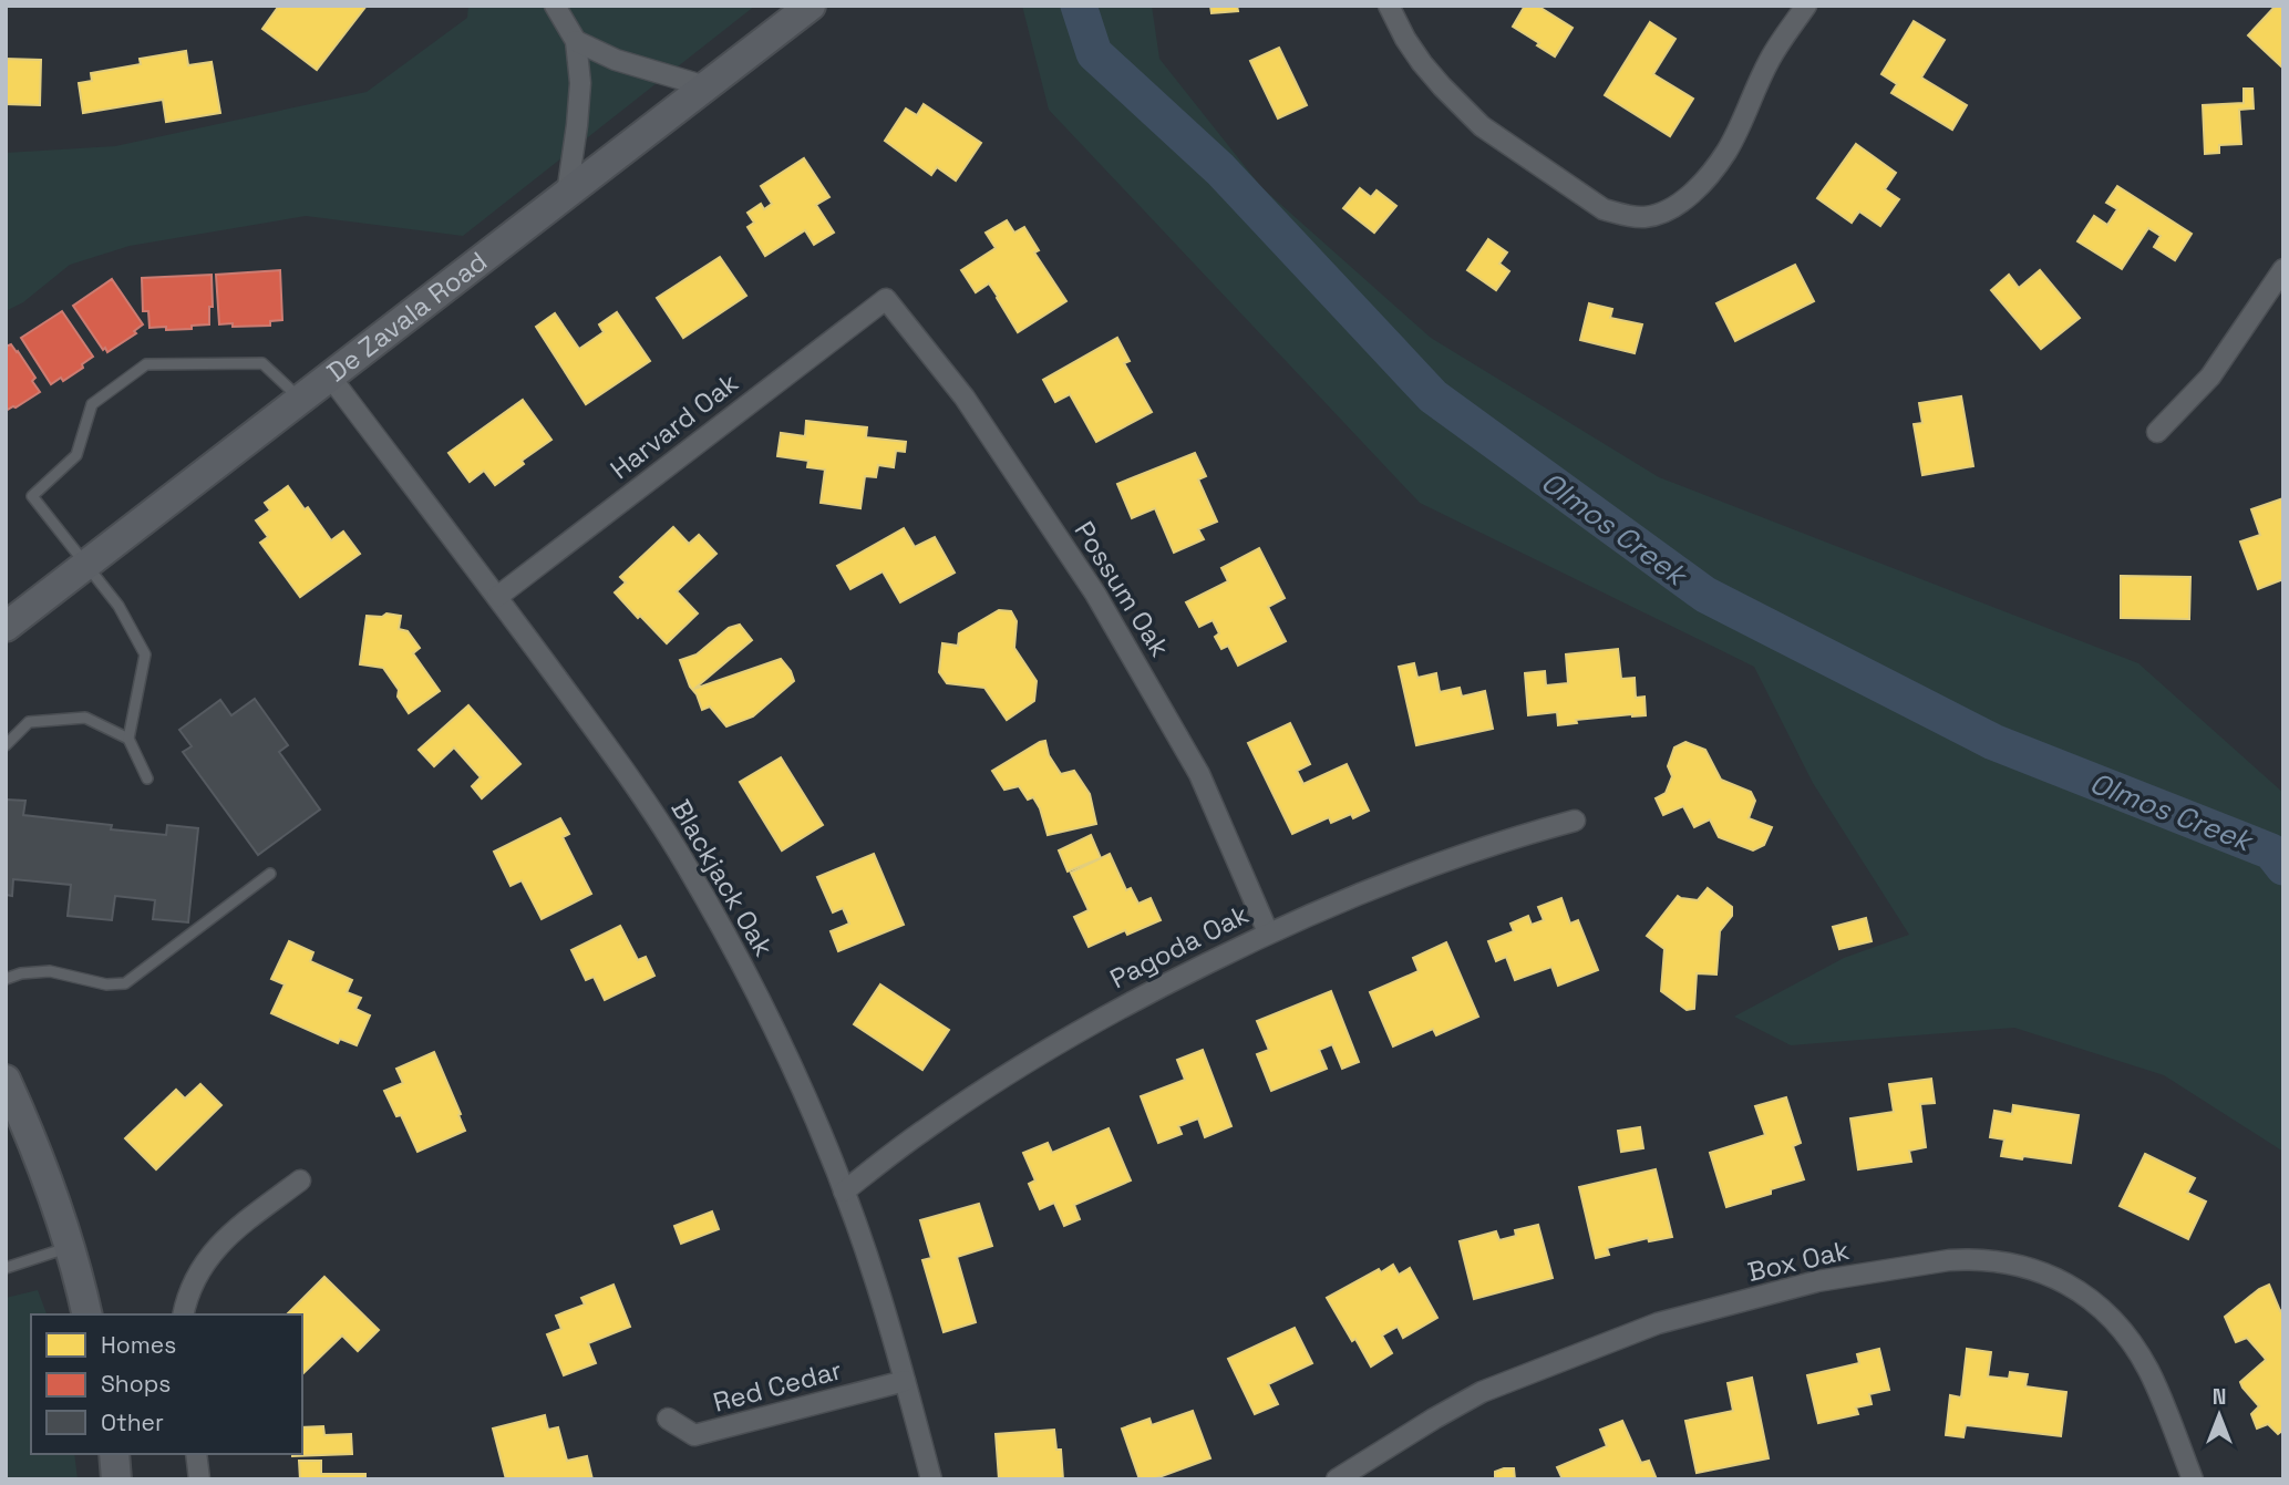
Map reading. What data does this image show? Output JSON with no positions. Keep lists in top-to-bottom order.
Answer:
{
  "streets": {
    "main road": ["De Zavala Road"],
    "street": [
      "Harvard Oak",
      "Possum Oak",
      "Blackjack Oak",
      "Pagoda Oak",
      "Box Oak",
      "Red Cedar"
    ]
  },
  "crossings": [
    ["De Zavala Road", "Blackjack Oak"],
    ["Harvard Oak", "Possum Oak"],
    ["Harvard Oak", "Blackjack Oak"],
    ["Possum Oak", "Pagoda Oak"],
    ["Blackjack Oak", "Pagoda Oak"],
    ["Blackjack Oak", "Red Cedar"]
  ],
  "water": ["Olmos Creek"],
  "legend": ["Homes", "Shops", "Other"],
  "north": "top"
}
